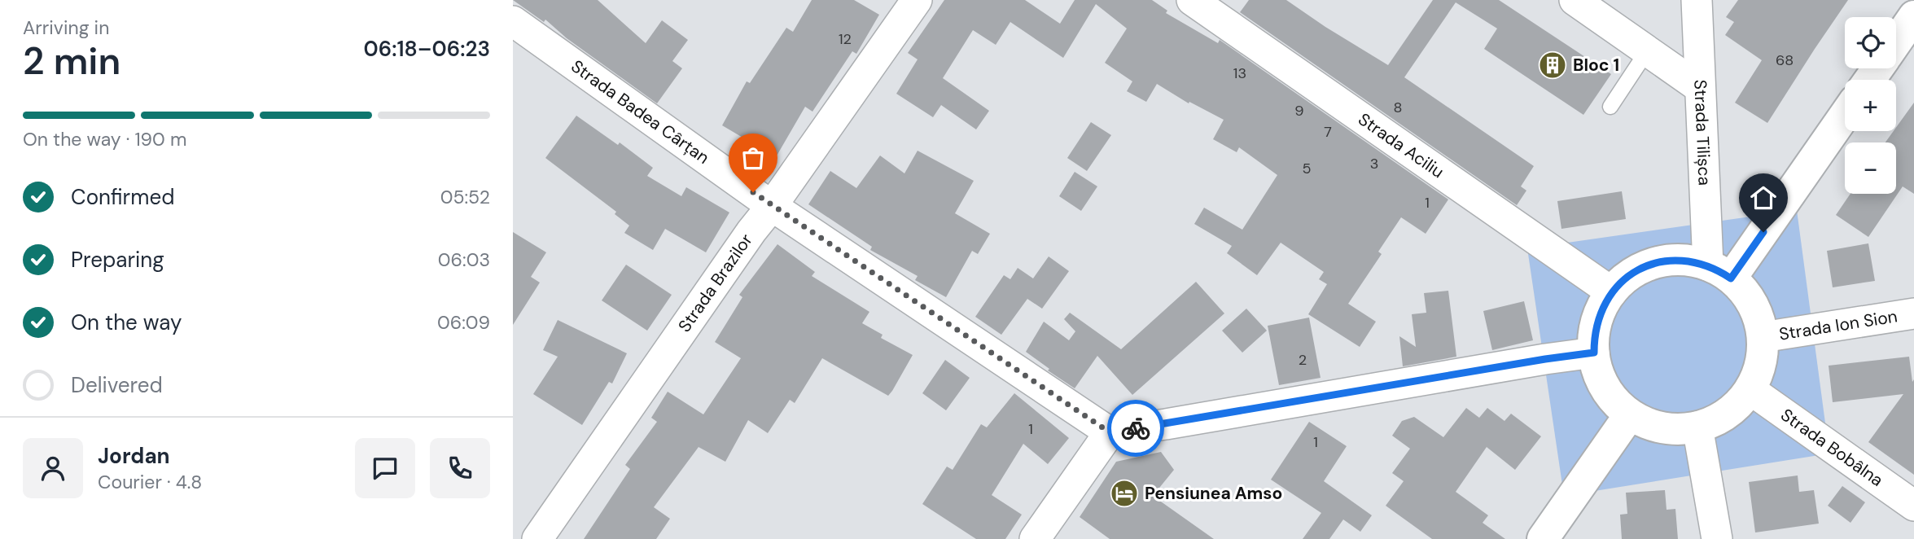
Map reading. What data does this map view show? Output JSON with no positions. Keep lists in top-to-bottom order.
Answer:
{
  "streets": {
    "street": [
      "Strada Badea Cârțan",
      "Strada Tilișca",
      "Strada Aciliu",
      "Strada Brazilor",
      "Strada Ion Sion",
      "Strada Bobâlna"
    ]
  },
  "crossings": [
    ["Strada Badea Cârțan", "Strada Brazilor"],
    ["Strada Tilișca", "Strada Aciliu"],
    ["Strada Tilișca", "Strada Ion Sion"],
    ["Strada Tilișca", "Strada Bobâlna"],
    ["Strada Aciliu", "Strada Ion Sion"],
    ["Strada Aciliu", "Strada Bobâlna"],
    ["Strada Ion Sion", "Strada Bobâlna"]
  ],
  "places": {
    "building": ["Bloc 1"],
    "hotel": ["Pensiunea Amso"]
  },
  "house_numbers": [
    "12",
    "68",
    "13",
    "8",
    "9",
    "7",
    "3",
    "5",
    "1",
    "2",
    "1",
    "1"
  ],
  "page": {
    "heading": ["2 min", "Arriving in", "06:18–06:23"],
    "panel": ["Jordan", "Courier · 4.8"],
    "map_buttons": ["+", "−"],
    "bar": "On the way · 190 m",
    "list": [
      ["Confirmed", "05:52"],
      ["Preparing", "06:03"],
      ["On the way", "06:09"],
      "Delivered"
    ]
  }
}
